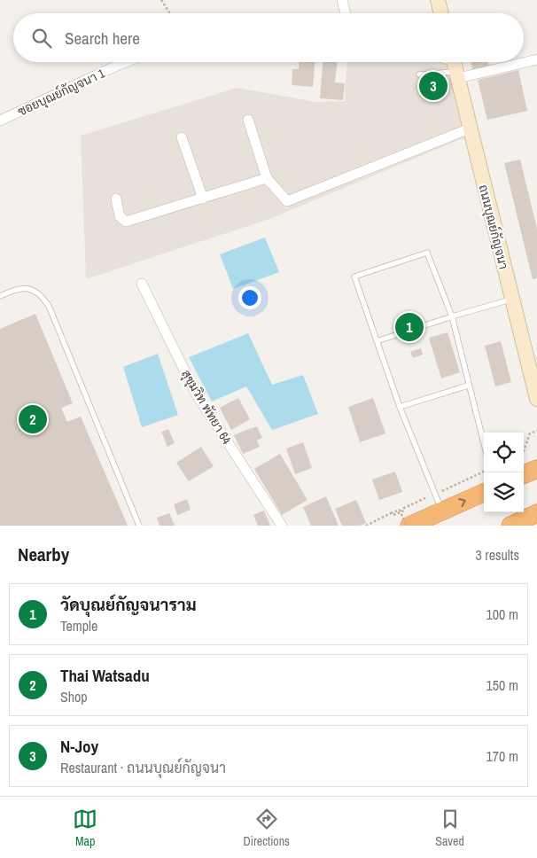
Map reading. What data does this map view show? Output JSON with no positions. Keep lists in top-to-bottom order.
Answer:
{
  "streets": {
    "street": ["ซอยบุณย์กัญจนา 1", "ถนนบุณย์กัญจนา", "สุขุมวิท พัทยา 64"]
  },
  "page": {
    "search": "Search here",
    "pins": ["3", "1", "2"],
    "heading": ["Nearby", "3 results"],
    "list": [
      {
        "mark": "1",
        "name": "วัดบุณย์กัญจนาราม",
        "note": "Temple",
        "value": "100 m"
      },
      {
        "mark": "2",
        "name": "Thai Watsadu",
        "note": "Shop",
        "value": "150 m"
      },
      {
        "mark": "3",
        "name": "N-Joy",
        "note": "Restaurant · ถนนบุณย์กัญจนา",
        "value": "170 m"
      }
    ],
    "nav": ["Map", "Directions", "Saved"]
  }
}
